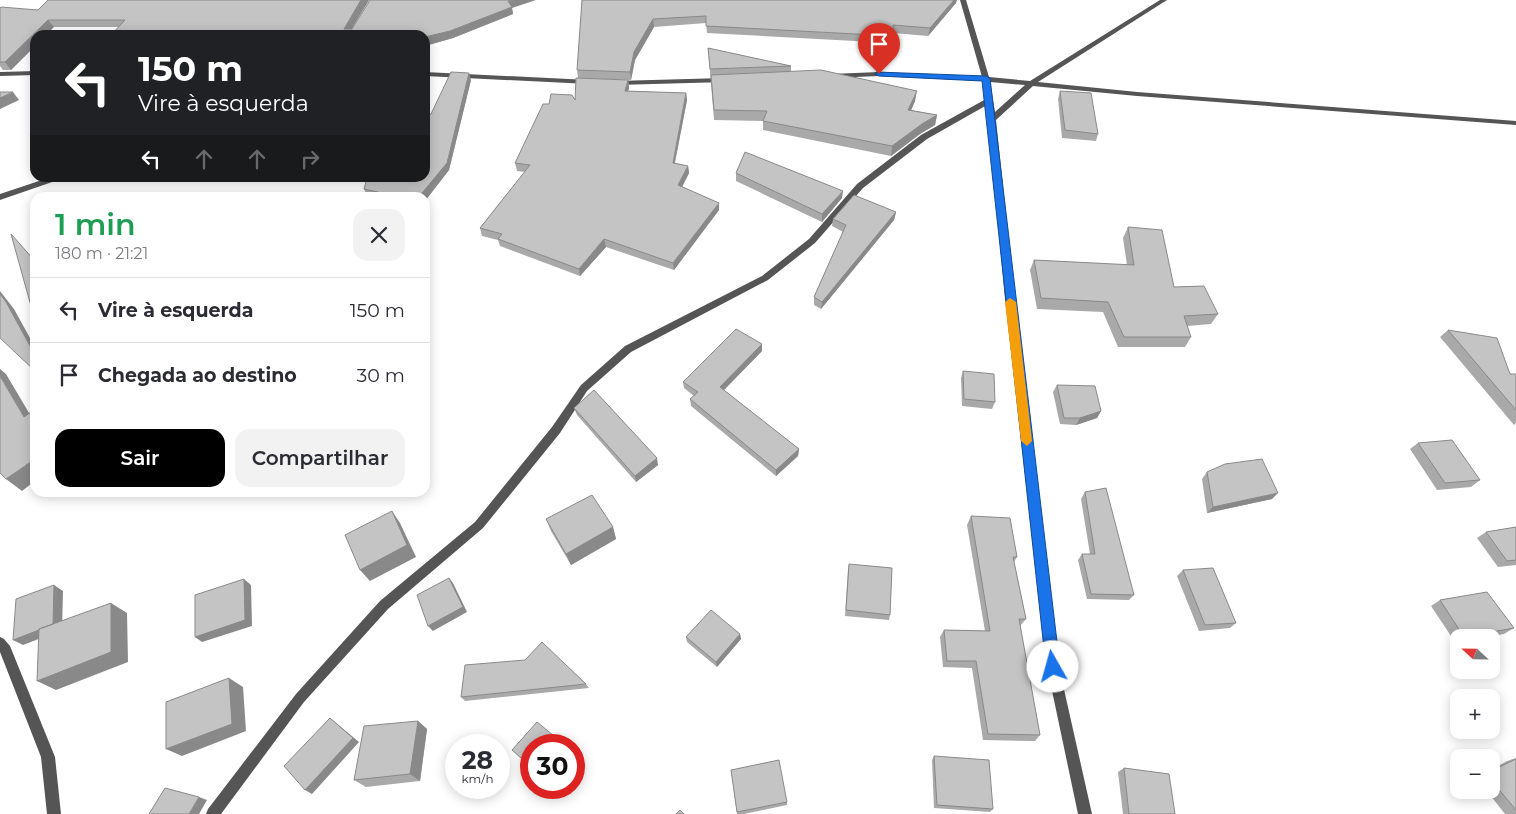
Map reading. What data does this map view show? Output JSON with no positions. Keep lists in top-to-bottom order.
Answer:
{
  "north": "left",
  "page": {
    "turn": ["150 m", "Vire à esquerda"],
    "heading": ["1 min", "180 m · 21:21"],
    "list": [
      {
        "name": "Vire à esquerda",
        "value": "150 m"
      },
      {
        "name": "Chegada ao destino",
        "value": "30 m"
      }
    ],
    "buttons": ["Sair", "Compartilhar"],
    "map_buttons": ["+", "−"],
    "speed": "28 km/h",
    "limit": "30"
  }
}
